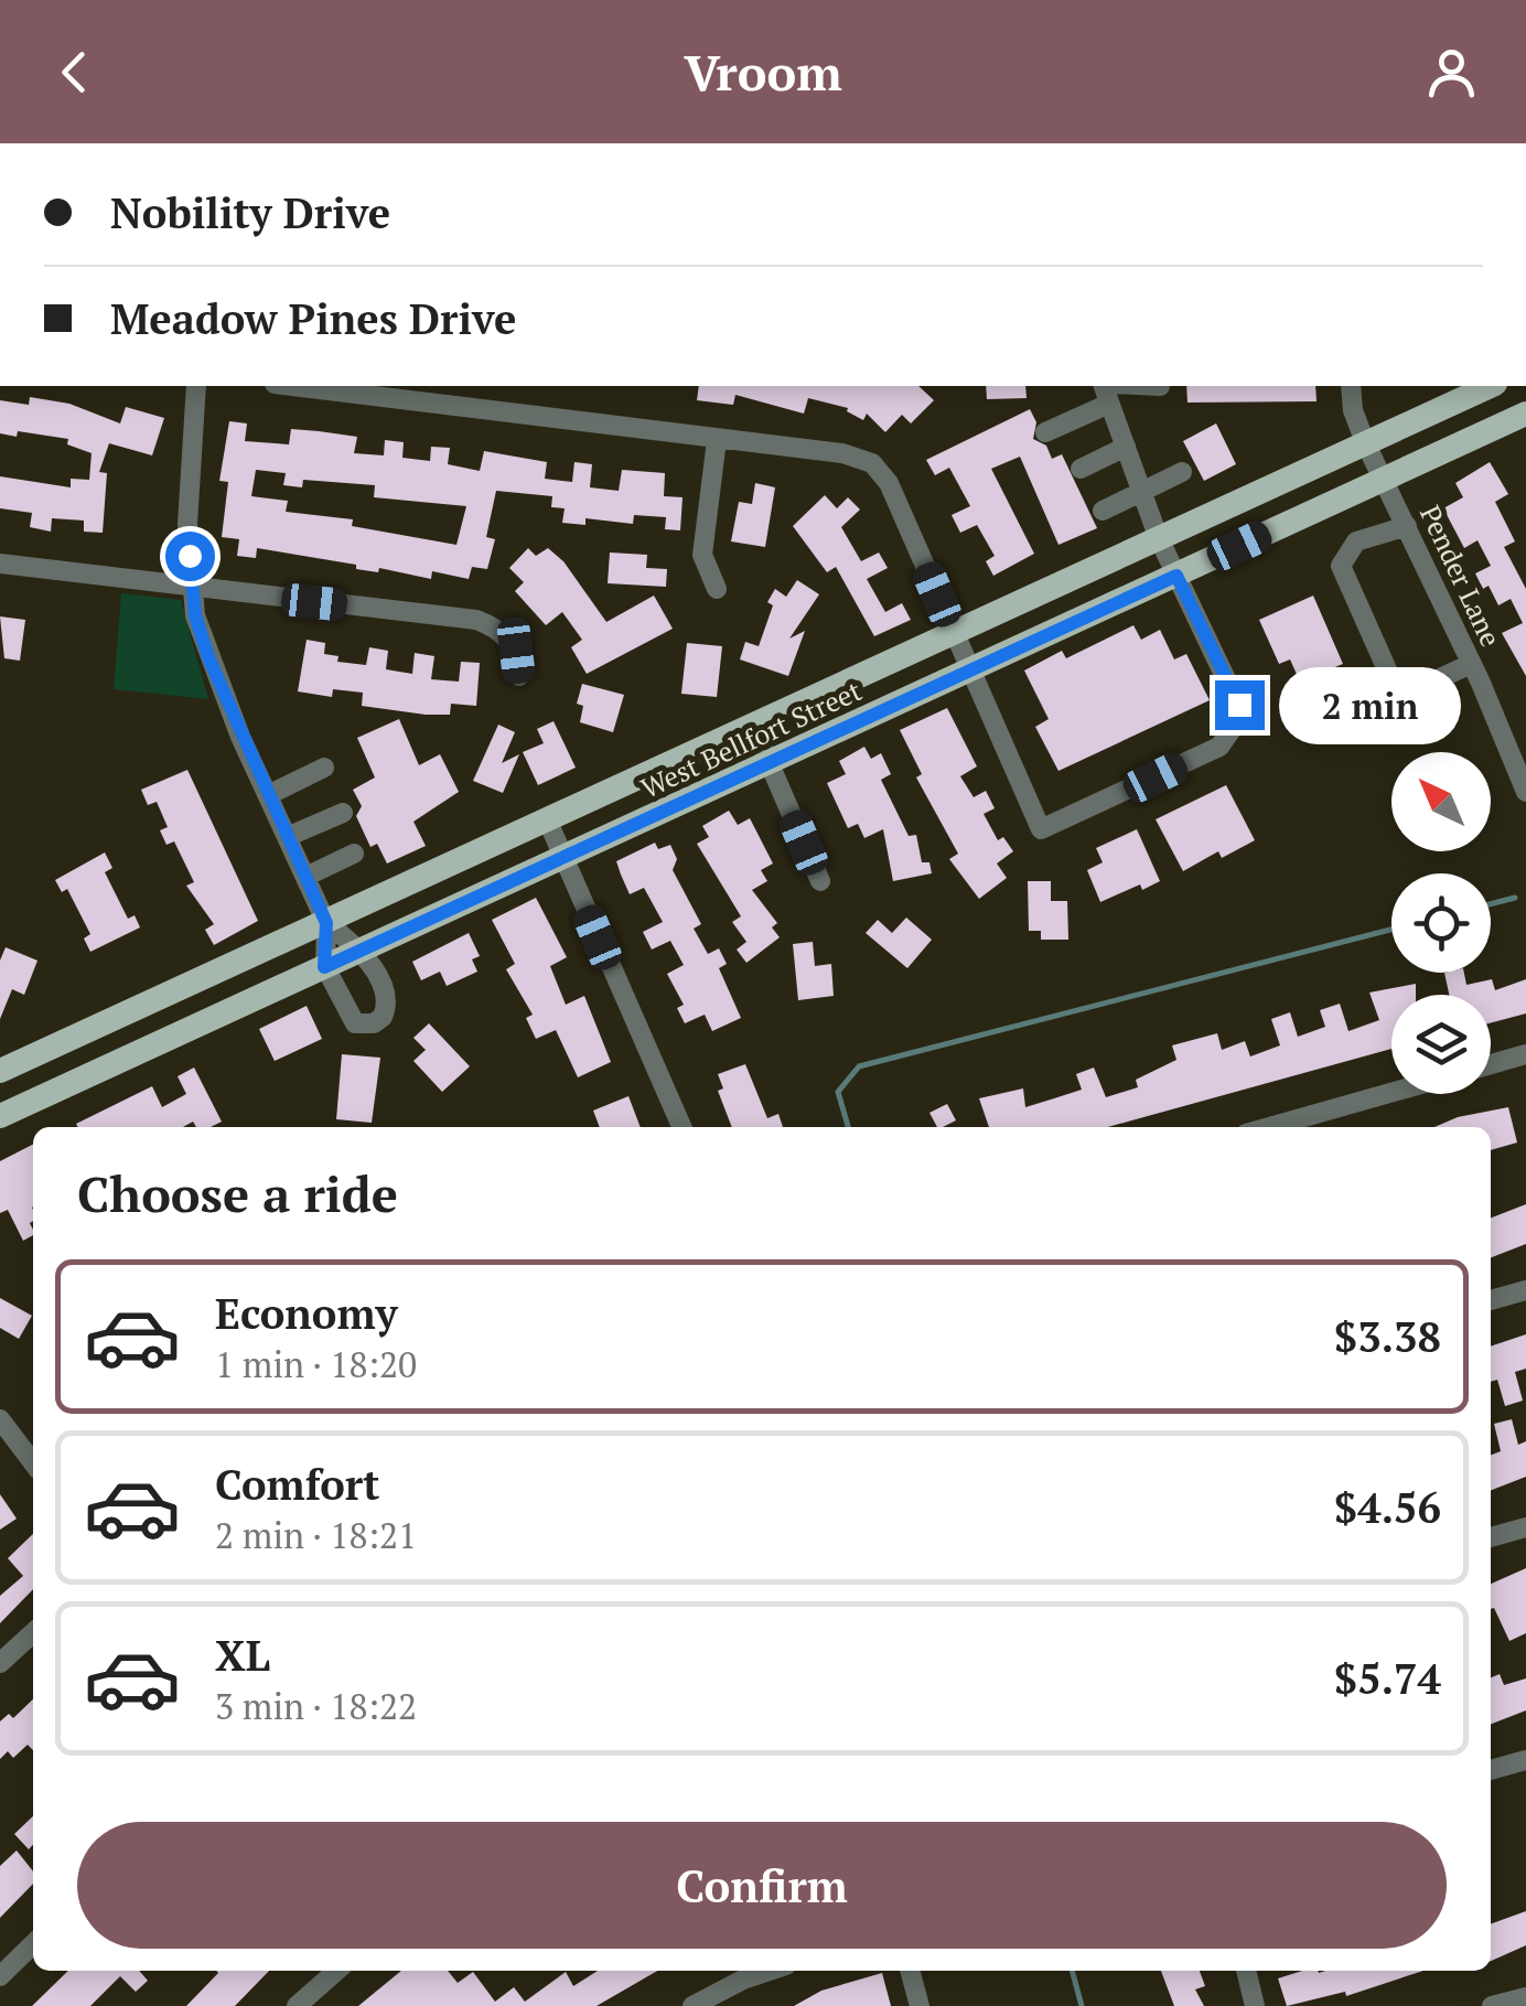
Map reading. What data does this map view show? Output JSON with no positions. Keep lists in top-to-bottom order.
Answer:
{
  "streets": {
    "main road": ["West Bellfort Street"],
    "street": ["Pender Lane"]
  },
  "crossings": [
    ["Pender Lane", "West Bellfort Street"]
  ],
  "north": "top left",
  "page": {
    "header": "Vroom",
    "banner": ["Nobility Drive", "Meadow Pines Drive"],
    "bubble": "2 min",
    "heading": "Choose a ride",
    "list": [
      {
        "name": "Economy",
        "note": "1 min · 18:20",
        "value": "$3.38"
      },
      {
        "name": "Comfort",
        "note": "2 min · 18:21",
        "value": "$4.56"
      },
      {
        "name": "XL",
        "note": "3 min · 18:22",
        "value": "$5.74"
      }
    ],
    "buttons": "Confirm"
  }
}
